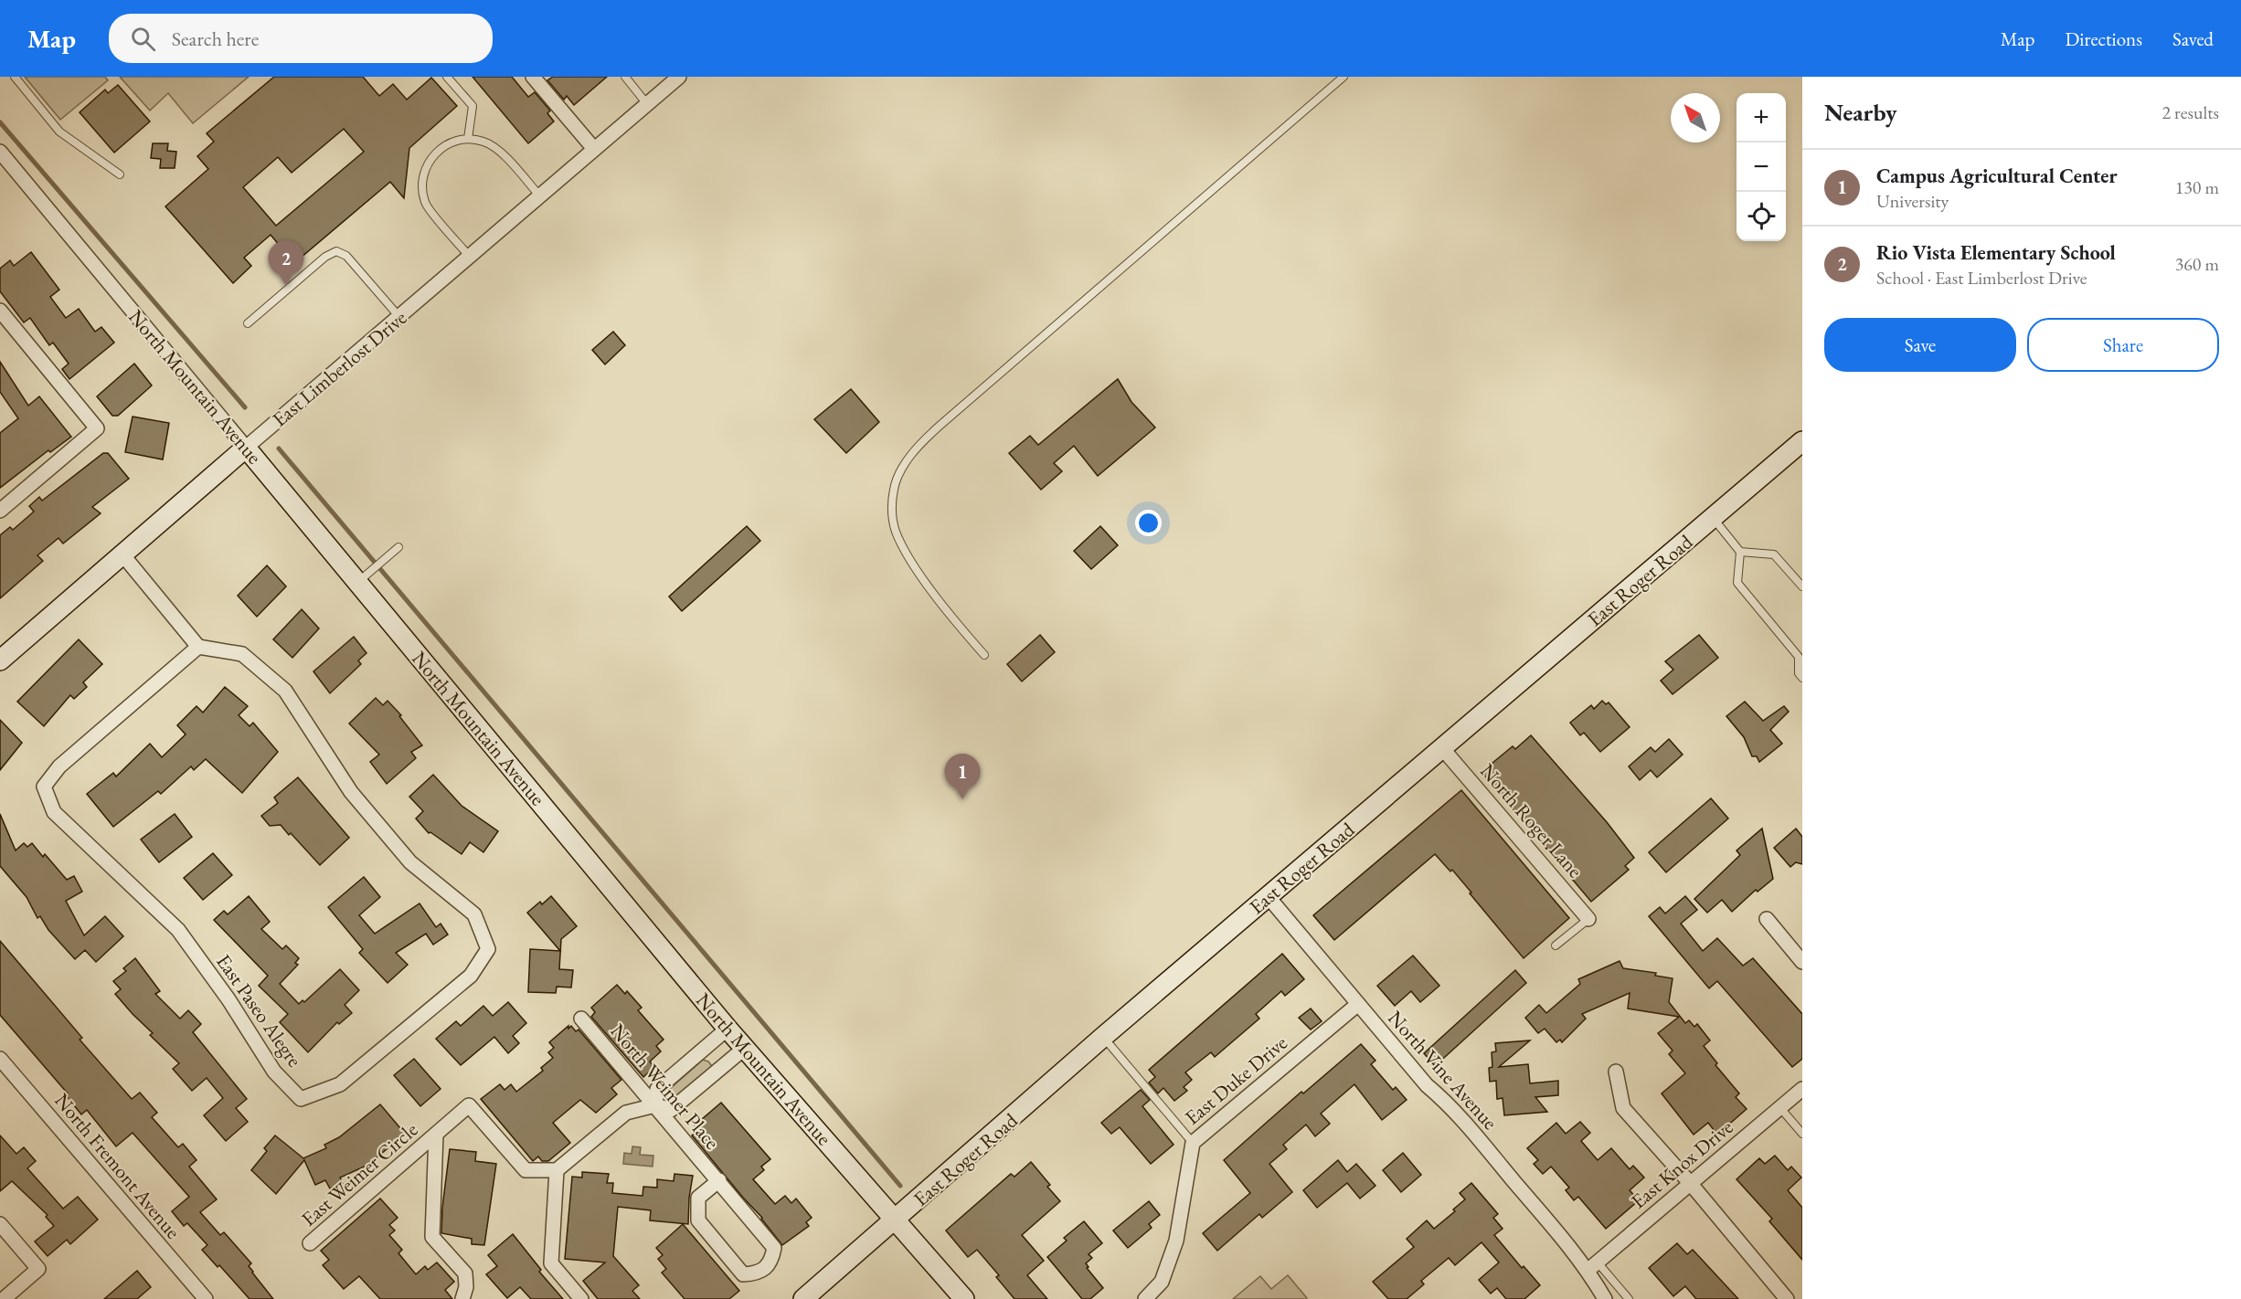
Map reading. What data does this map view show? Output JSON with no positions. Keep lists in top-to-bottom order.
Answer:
{
  "streets": {
    "street": [
      "East Limberlost Drive",
      "North Mountain Avenue",
      "East Roger Road",
      "North Roger Lane",
      "East Paseo Alegre",
      "North Vine Avenue",
      "East Duke Drive",
      "North Weimer Place",
      "East Knox Drive",
      "North Fremont Avenue",
      "East Weimer Circle"
    ]
  },
  "crossings": [
    ["East Limberlost Drive", "North Mountain Avenue"],
    ["North Mountain Avenue", "East Roger Road"],
    ["East Roger Road", "North Roger Lane"],
    ["East Roger Road", "North Vine Avenue"],
    ["North Vine Avenue", "East Duke Drive"],
    ["North Vine Avenue", "East Knox Drive"]
  ],
  "north": "top left",
  "page": {
    "header": "Map",
    "search": "Search here",
    "nav": ["Map", "Directions", "Saved"],
    "heading": ["Nearby", "2 results"],
    "map_buttons": ["+", "−"],
    "list": [
      {
        "mark": "1",
        "name": "Campus Agricultural Center",
        "note": "University",
        "value": "130 m"
      },
      {
        "mark": "2",
        "name": "Rio Vista Elementary School",
        "note": "School · East Limberlost Drive",
        "value": "360 m"
      }
    ],
    "pins": ["2", "1"],
    "buttons": ["Save", "Share"]
  }
}
